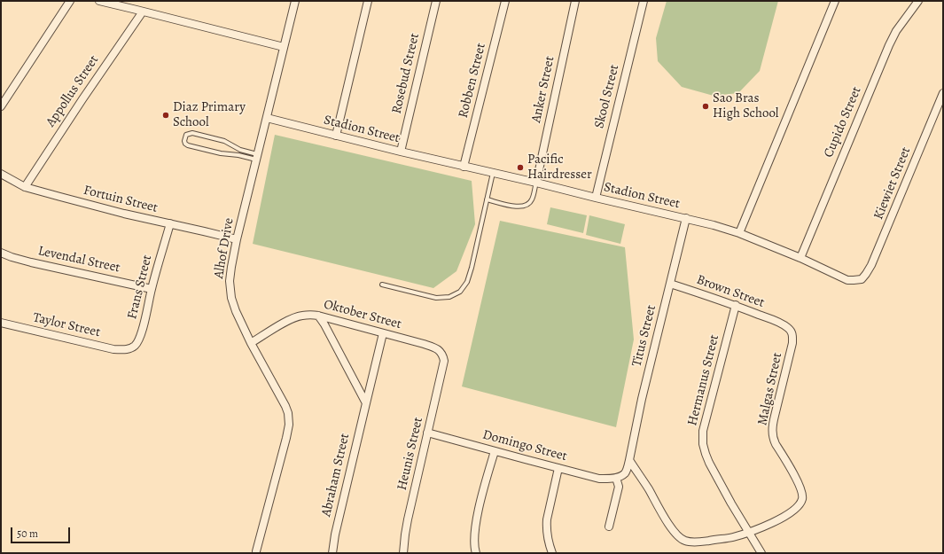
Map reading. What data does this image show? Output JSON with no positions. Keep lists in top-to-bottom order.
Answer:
{
  "streets": {
    "street": [
      "Rosebud Street",
      "Robben Street",
      "Anker Street",
      "Appollus Street",
      "Skool Street",
      "Cupido Street",
      "Stadion Street",
      "Kiewiet Street",
      "Fortuin Street",
      "Alhof Drive",
      "Levendal Street",
      "Frans Street",
      "Brown Street",
      "Oktober Street",
      "Taylor Street",
      "Titus Street",
      "Hermanus Street",
      "Malgas Street",
      "Domingo Street",
      "Heunis Street",
      "Abraham Street"
    ]
  },
  "crossings": [
    ["Rosebud Street", "Stadion Street"],
    ["Robben Street", "Stadion Street"],
    ["Anker Street", "Stadion Street"],
    ["Appollus Street", "Fortuin Street"],
    ["Skool Street", "Stadion Street"],
    ["Cupido Street", "Stadion Street"],
    ["Stadion Street", "Kiewiet Street"],
    ["Stadion Street", "Alhof Drive"],
    ["Stadion Street", "Titus Street"],
    ["Fortuin Street", "Alhof Drive"],
    ["Fortuin Street", "Frans Street"],
    ["Alhof Drive", "Oktober Street"],
    ["Levendal Street", "Frans Street"],
    ["Frans Street", "Taylor Street"],
    ["Brown Street", "Titus Street"],
    ["Brown Street", "Hermanus Street"],
    ["Brown Street", "Malgas Street"],
    ["Oktober Street", "Heunis Street"],
    ["Oktober Street", "Abraham Street"],
    ["Titus Street", "Domingo Street"],
    ["Hermanus Street", "Malgas Street"],
    ["Domingo Street", "Heunis Street"]
  ],
  "places": ["Sao Bras High School", "Diaz Primary School", "Pacific Hairdresser"],
  "scale_bar": "50 m"
}
